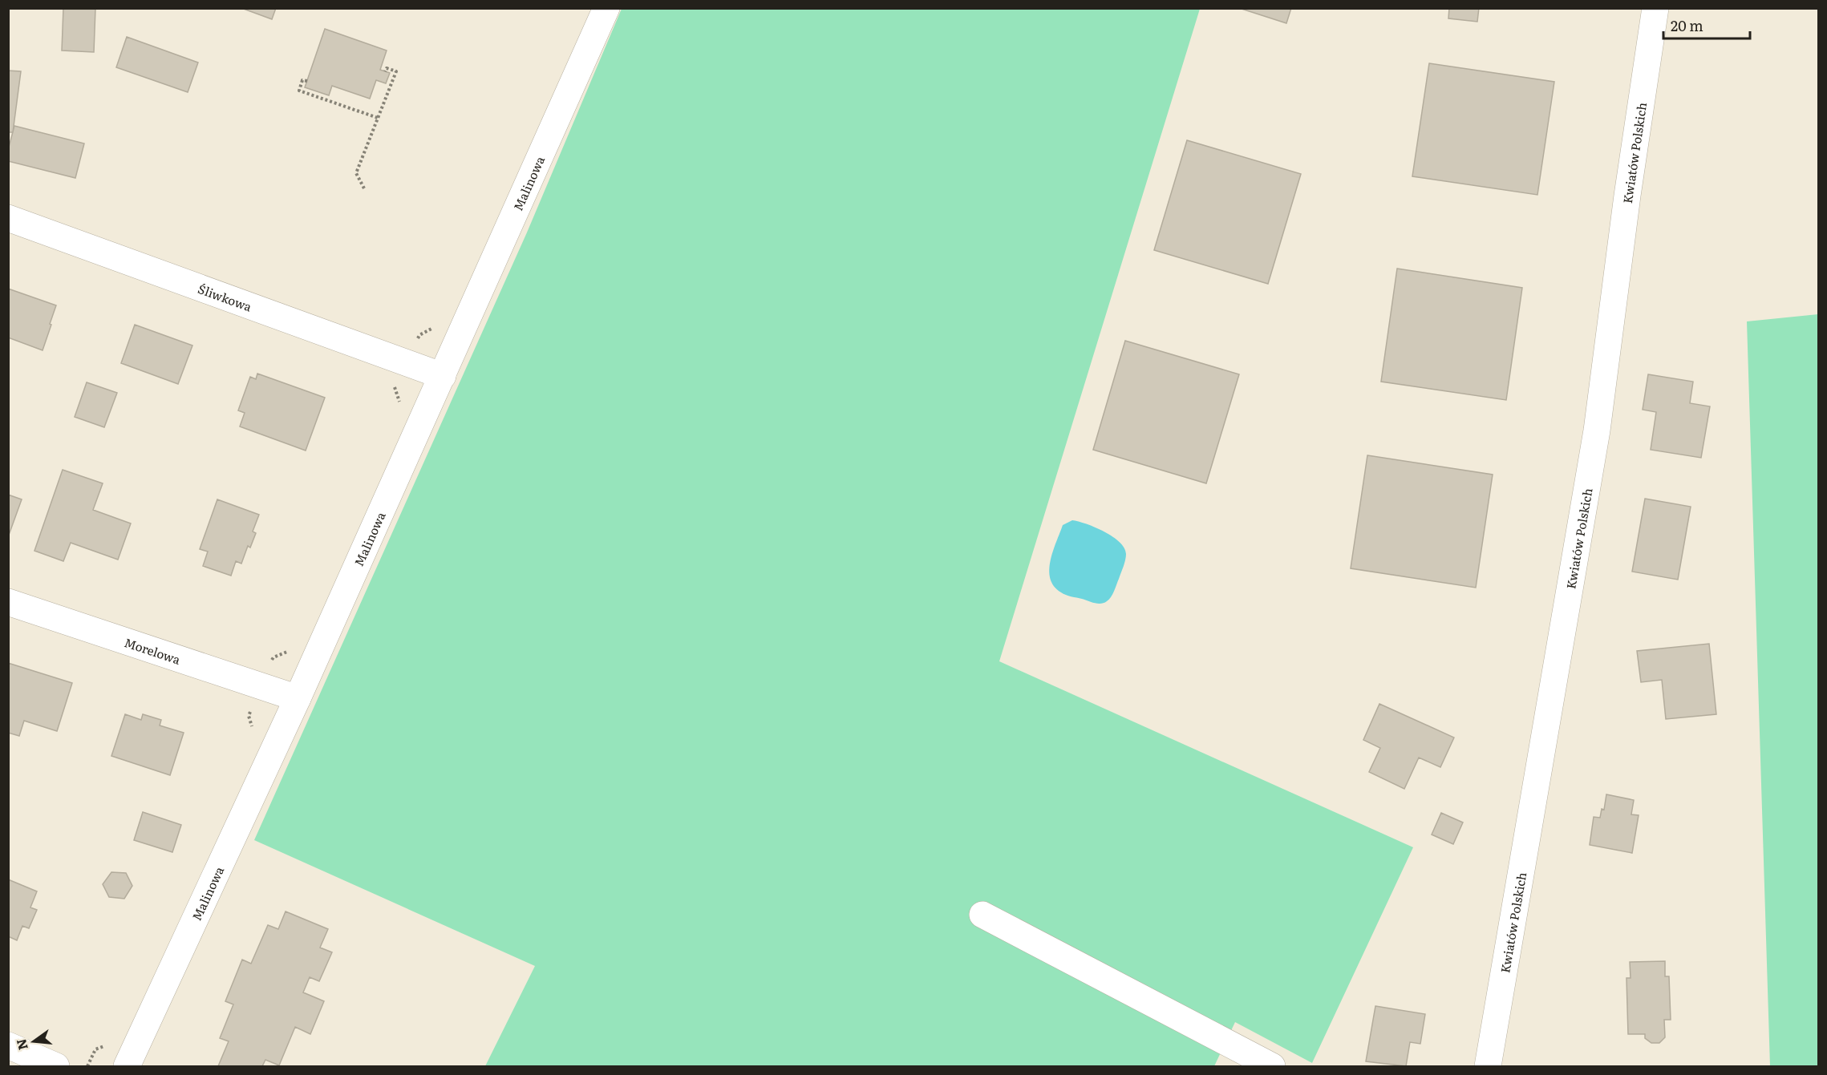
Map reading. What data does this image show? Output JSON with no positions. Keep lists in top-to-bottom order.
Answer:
{
  "streets": {
    "street": [
      "Kwiatów Polskich",
      "Malinowa",
      "Śliwkowa",
      "Morelowa"
    ]
  },
  "crossings": [
    ["Malinowa", "Śliwkowa"],
    ["Malinowa", "Morelowa"]
  ],
  "scale_bar": "20 m",
  "north": "left"
}
